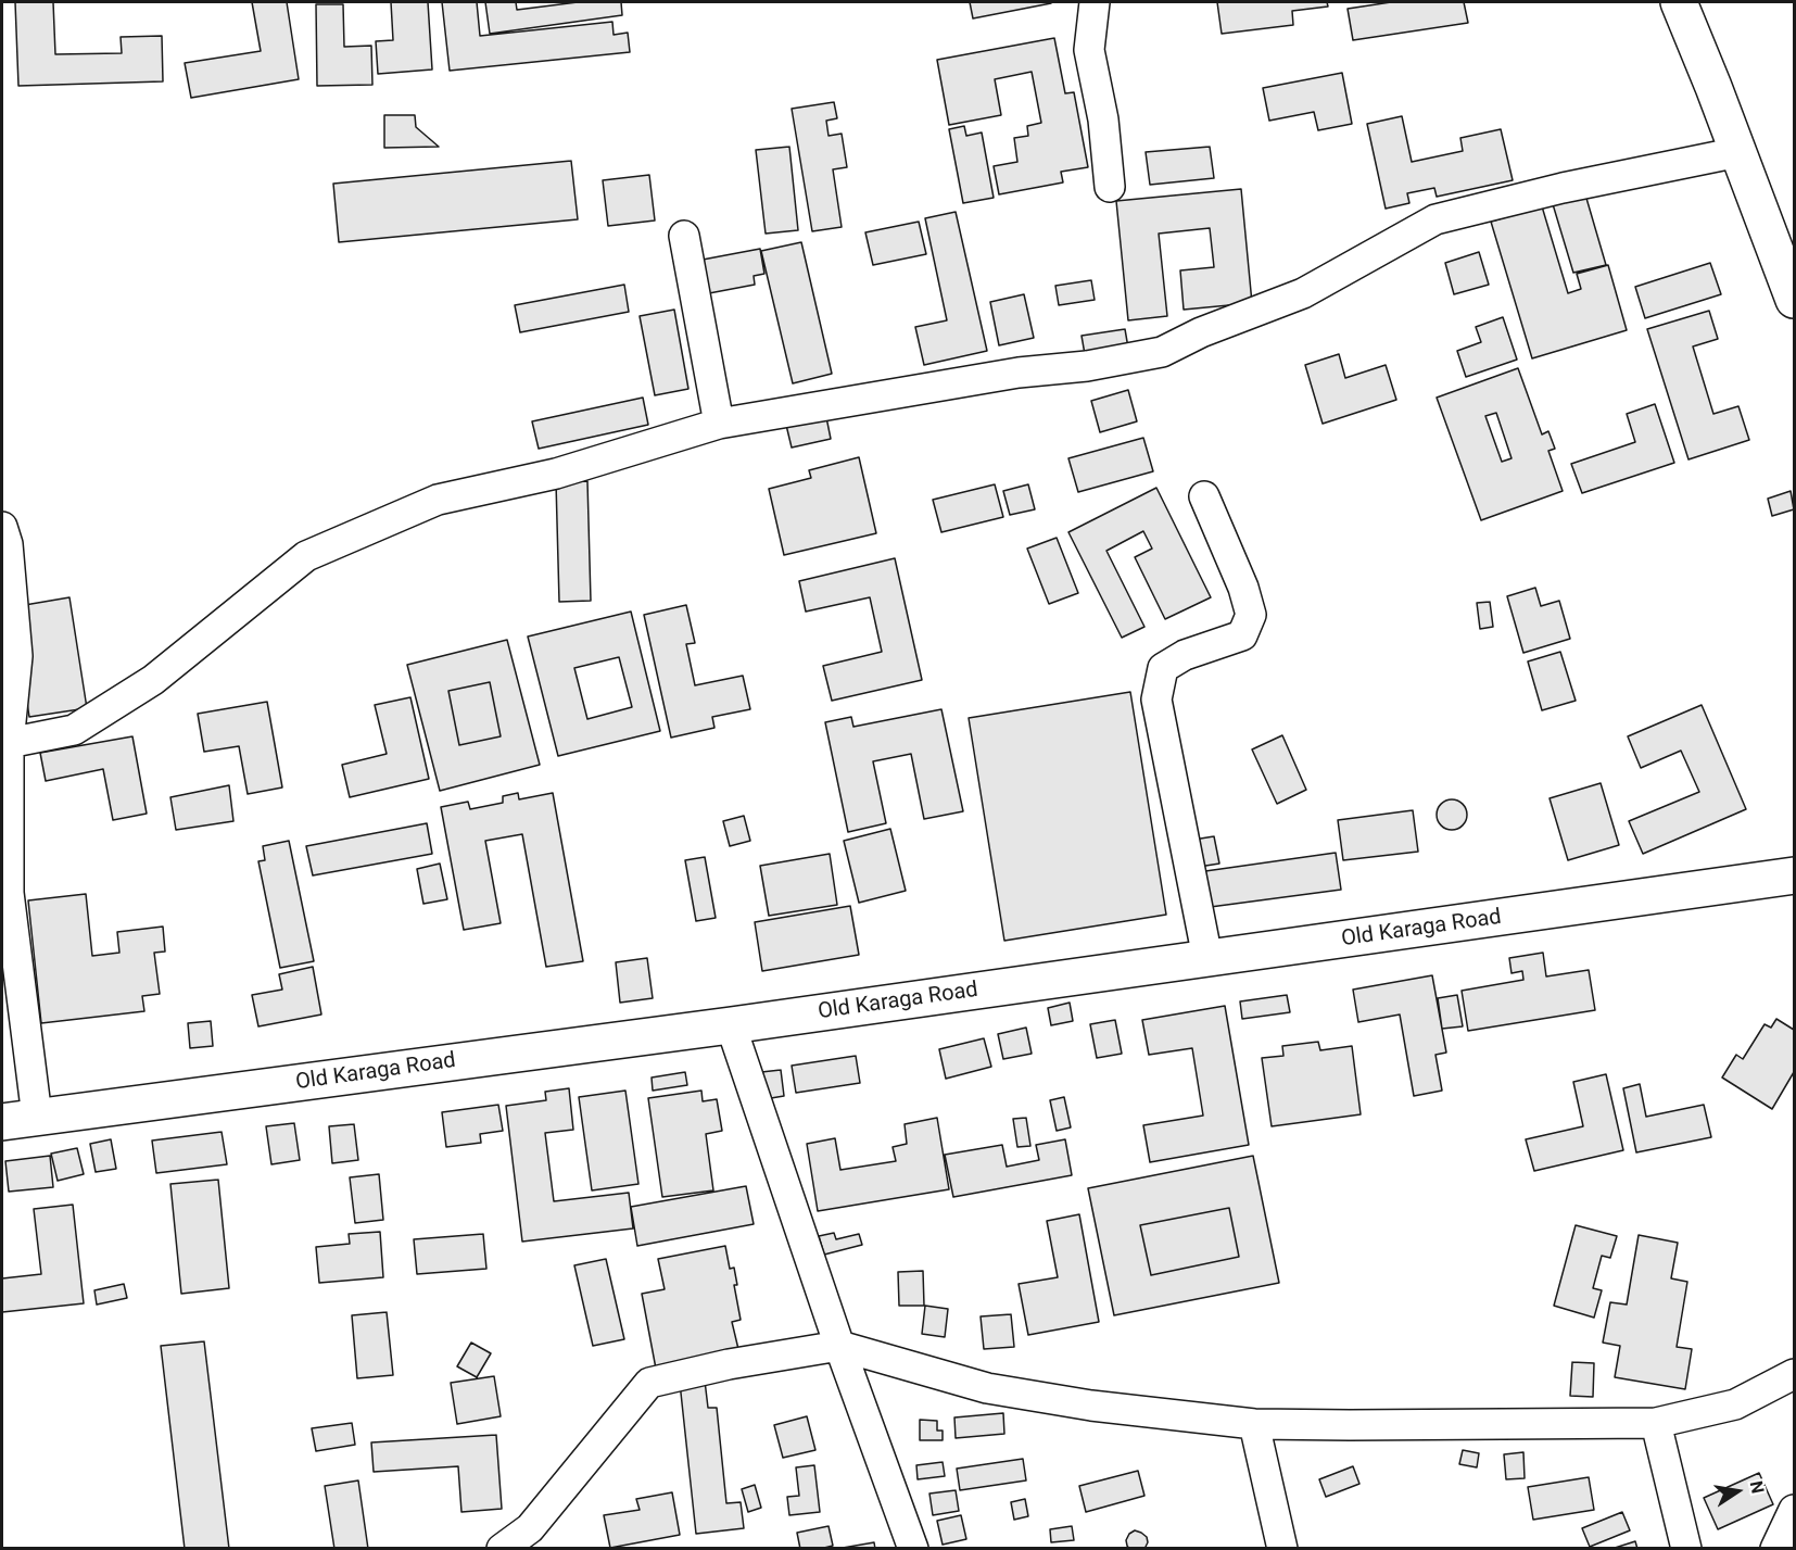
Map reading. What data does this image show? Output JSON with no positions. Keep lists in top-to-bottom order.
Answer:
{
  "streets": {
    "street": ["Old Karaga Road"]
  },
  "north": "right"
}
